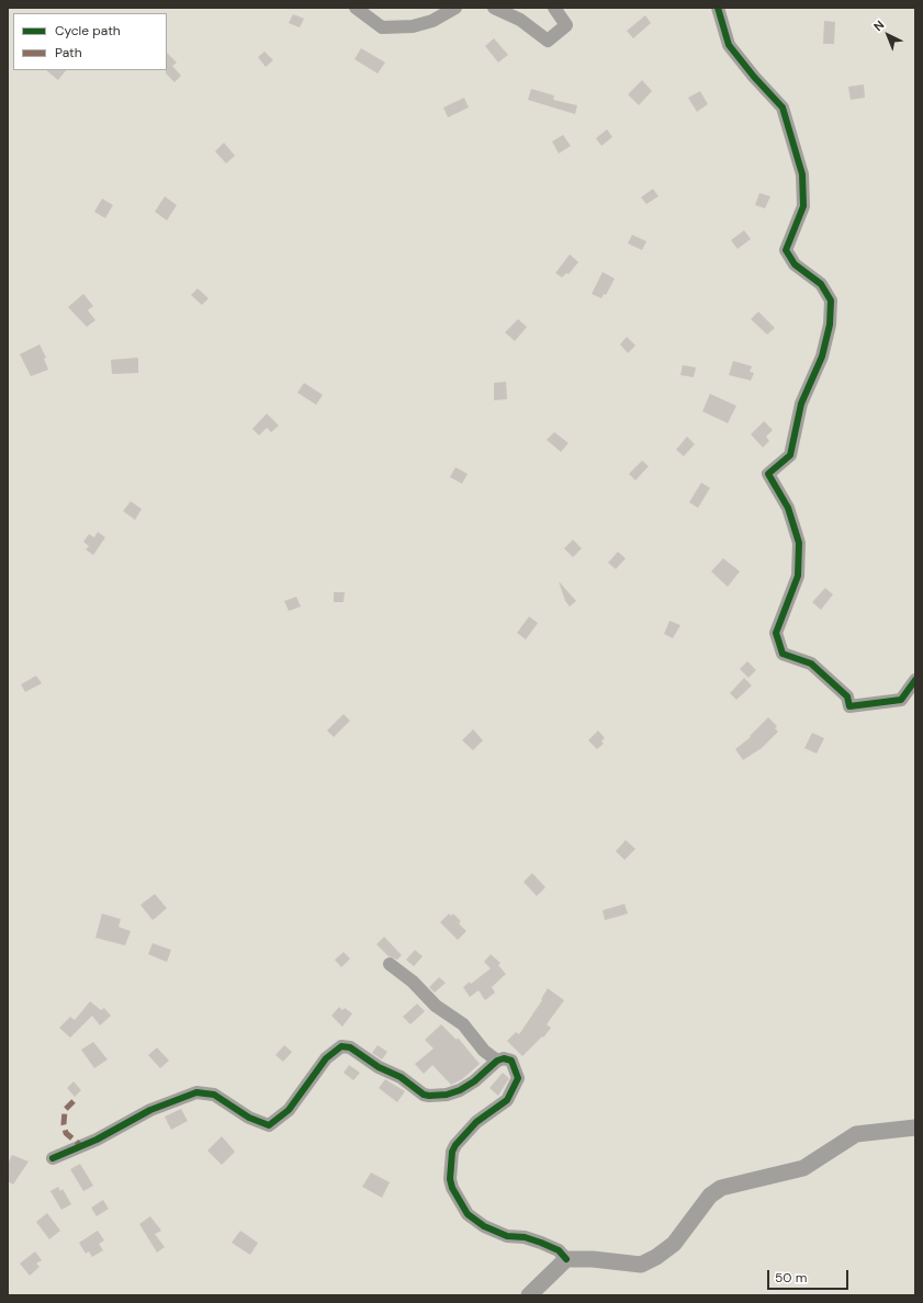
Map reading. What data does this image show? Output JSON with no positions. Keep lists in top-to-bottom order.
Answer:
{
  "legend": ["Cycle path", "Path"],
  "scale_bar": "50 m",
  "north": "top left"
}
